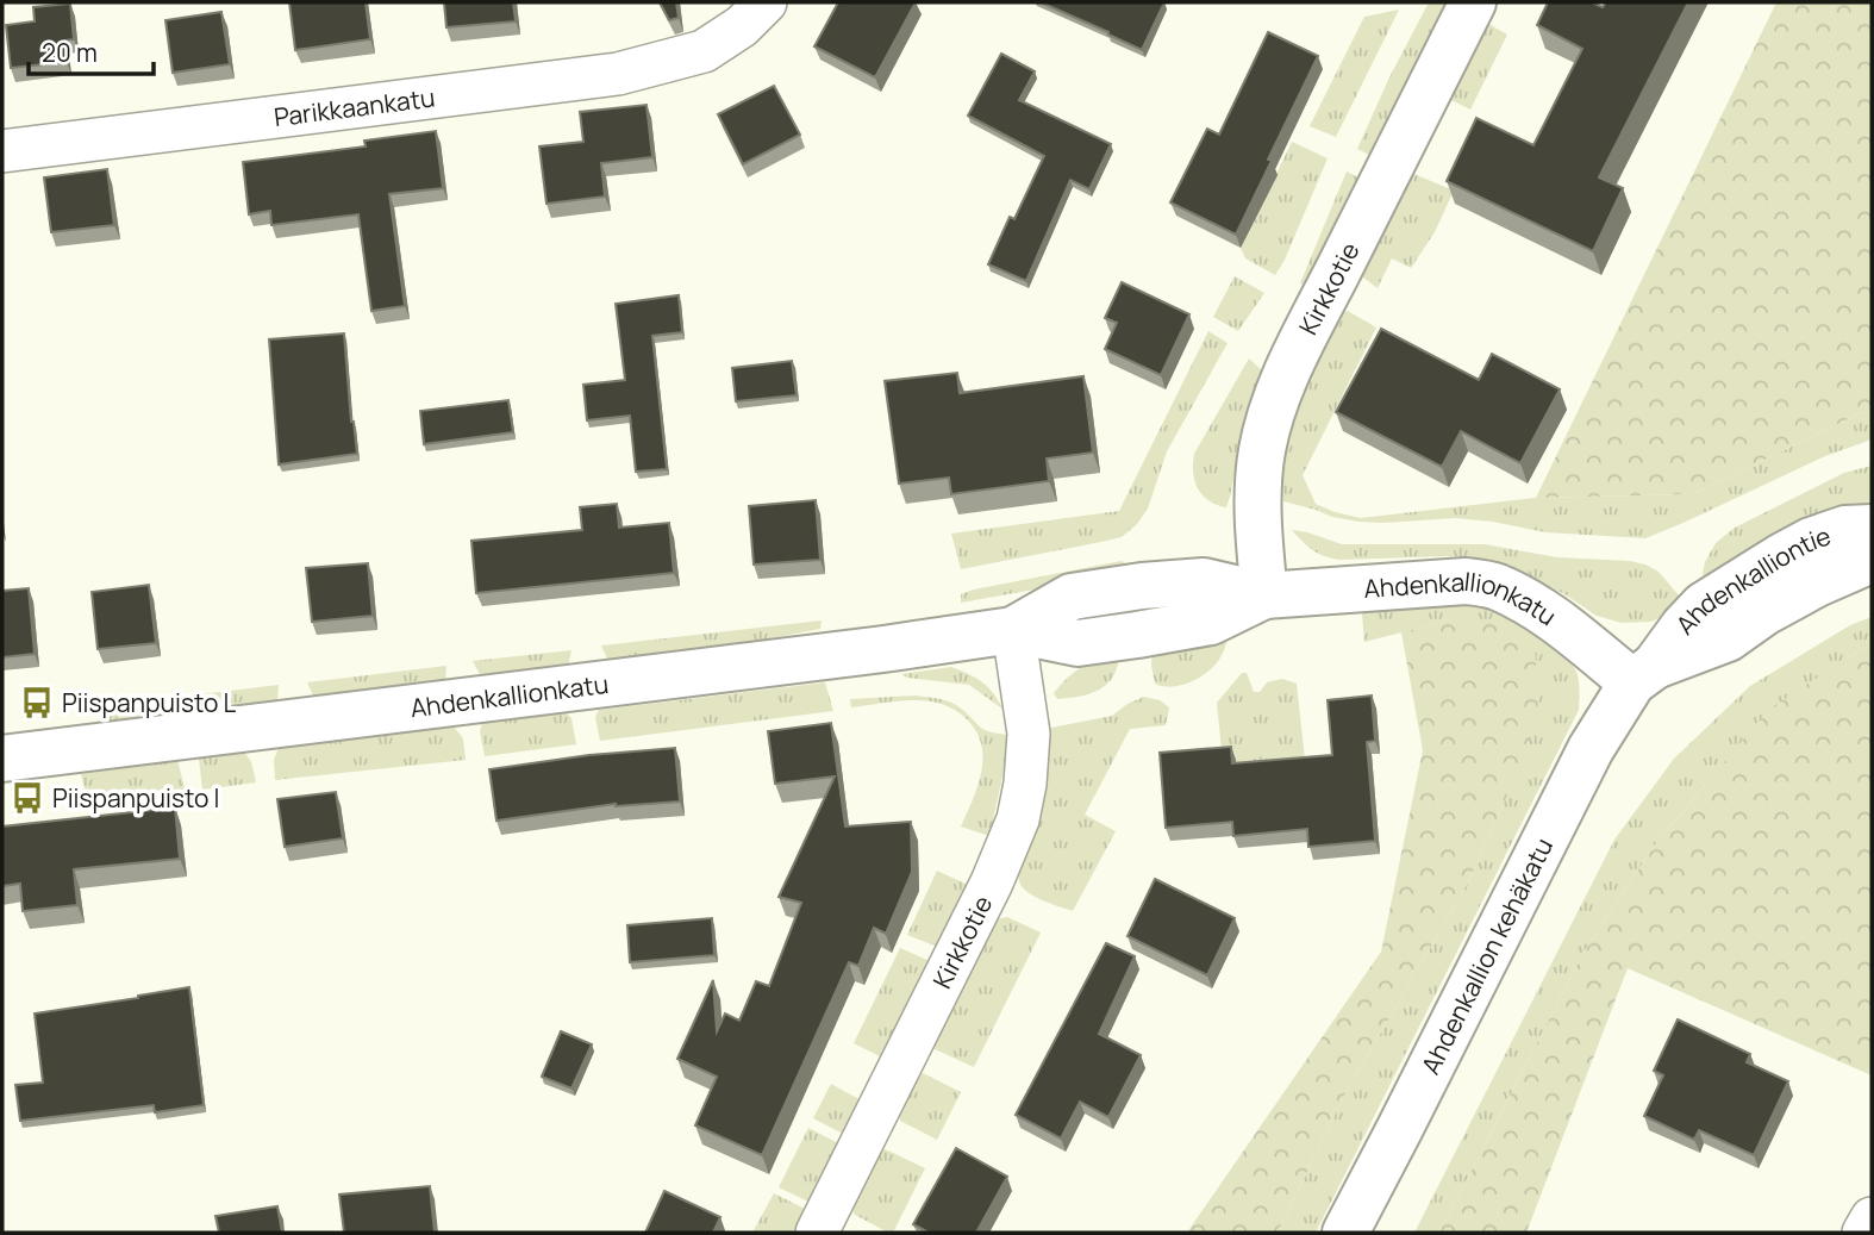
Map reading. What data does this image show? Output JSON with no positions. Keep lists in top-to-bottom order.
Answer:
{
  "streets": {
    "street": [
      "Parikkaankatu",
      "Kirkkotie",
      "Ahdenkalliontie",
      "Ahdenkallionkatu",
      "Ahdenkallion kehäkatu"
    ]
  },
  "crossings": [
    ["Kirkkotie", "Ahdenkallionkatu"],
    ["Ahdenkalliontie", "Ahdenkallionkatu"],
    ["Ahdenkalliontie", "Ahdenkallion kehäkatu"],
    ["Ahdenkallionkatu", "Ahdenkallion kehäkatu"]
  ],
  "places": {
    "bus stop": ["Piispanpuisto L", "Piispanpuisto I"]
  },
  "scale_bar": "20 m"
}
